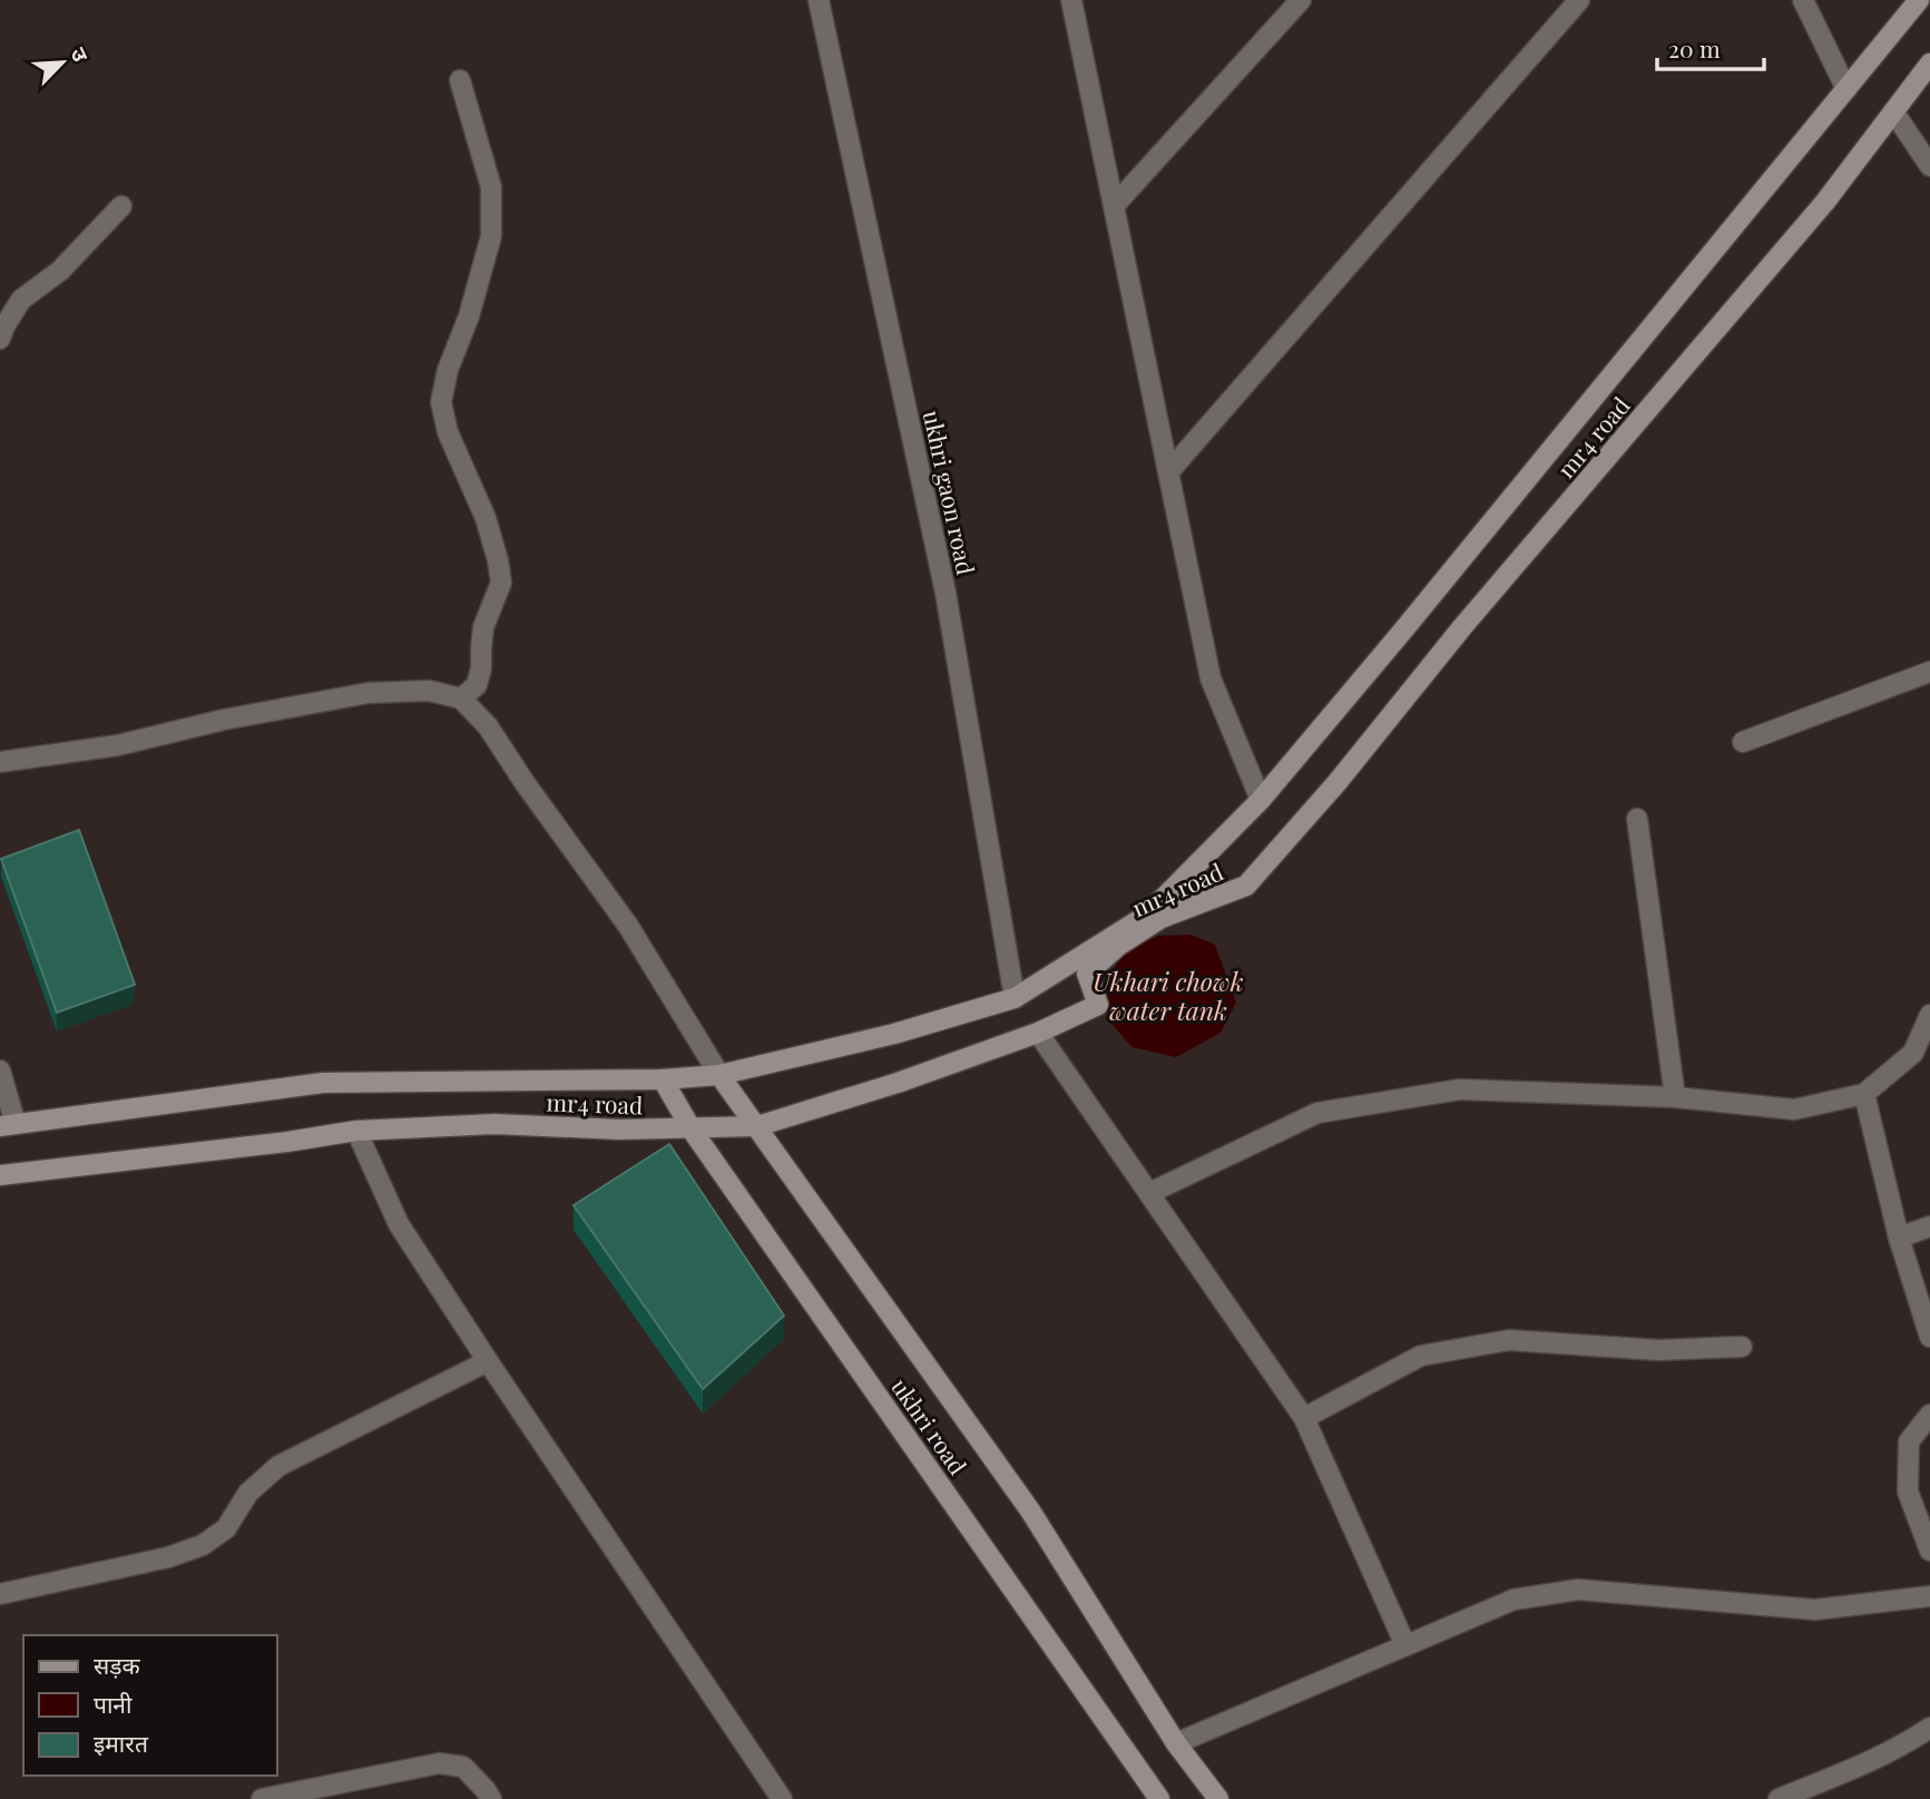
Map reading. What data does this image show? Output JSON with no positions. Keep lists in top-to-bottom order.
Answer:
{
  "streets": {
    "street": ["mr4 road", "ukhri gaon road", "ukhri road"]
  },
  "crossings": [
    ["mr4 road", "ukhri gaon road"],
    ["mr4 road", "ukhri road"]
  ],
  "water": ["Ukhari chowk water tank"],
  "legend": ["सड़क", "पानी", "इमारत"],
  "scale_bar": "20 m",
  "north": "top right"
}
